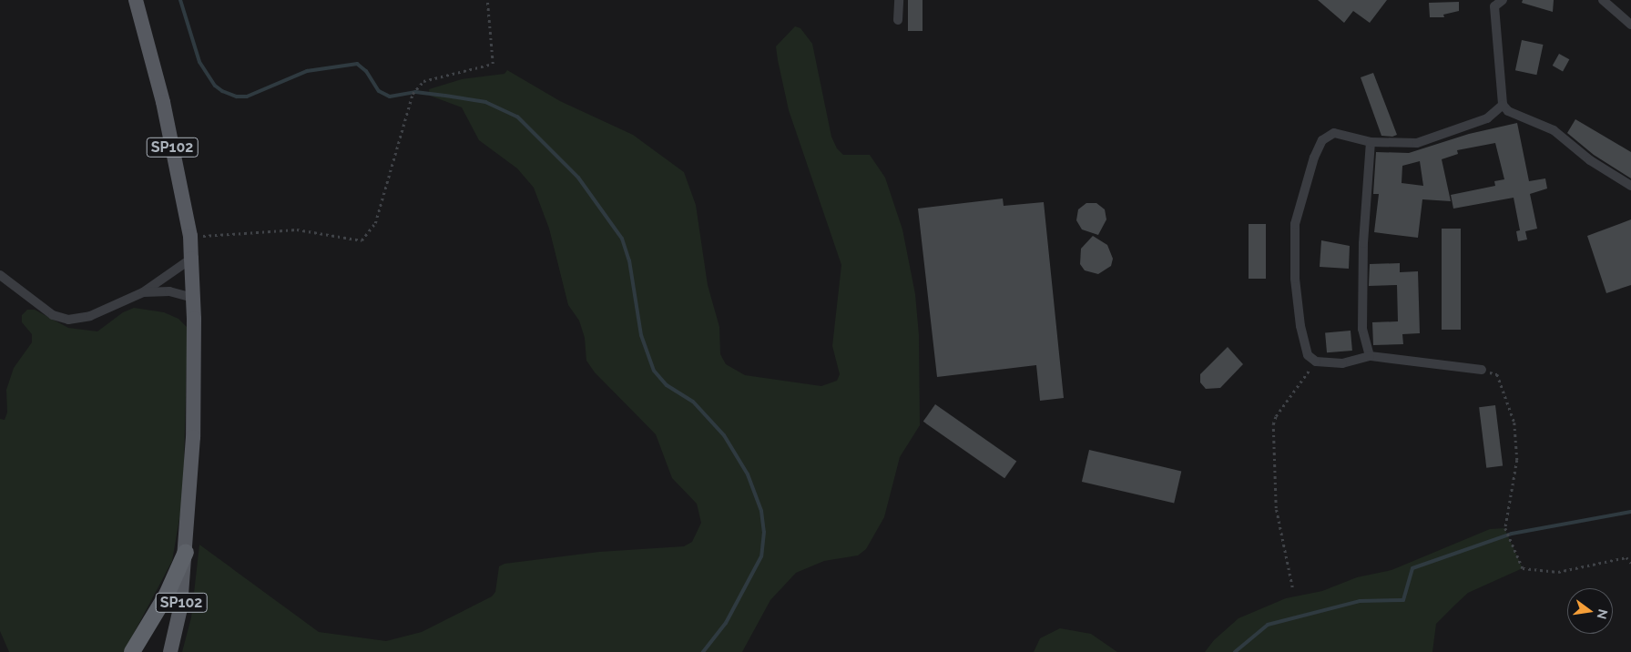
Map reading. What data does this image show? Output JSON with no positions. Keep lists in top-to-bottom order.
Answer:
{
  "streets": {
    "main road": ["SP102"]
  },
  "north": "right"
}
